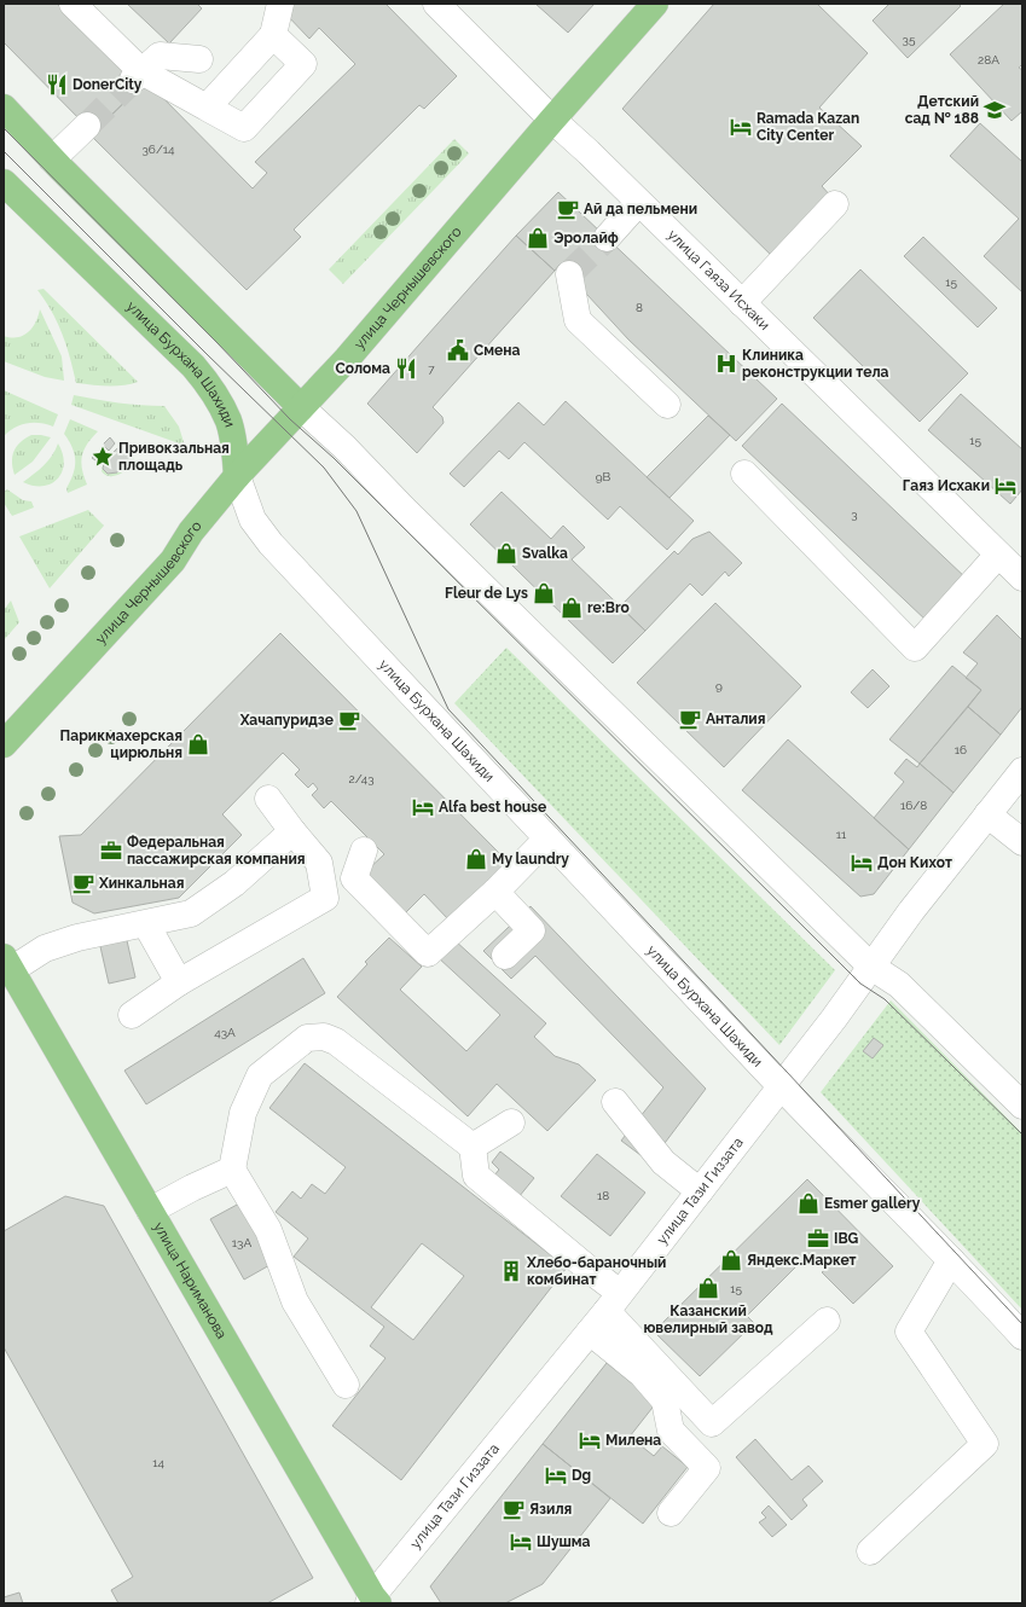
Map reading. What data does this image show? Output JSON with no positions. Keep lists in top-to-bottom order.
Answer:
{
  "streets": {
    "main road": ["улица Чернышевского", "улица Бурхана Шахиди", "улица Нариманова"],
    "street": ["улица Гаяза Исхаки", "улица Тази Гиззата"]
  },
  "crossings": [
    ["улица Гаяза Исхаки", "улица Чернышевского"],
    ["улица Чернышевского", "улица Бурхана Шахиди"],
    ["улица Бурхана Шахиди", "улица Тази Гиззата"],
    ["улица Тази Гиззата", "улица Нариманова"]
  ],
  "places": {
    "restaurant": ["DonerCity", "Солома"],
    "school or university": ["Детский сад № 188"],
    "hotel": [
      "Ramada Kazan City Center",
      "Гаяз Исхаки",
      "Alfa best house",
      "Дон Кихот",
      "Милена",
      "Dg",
      "Шушма"
    ],
    "cafe": [
      "Ай да пельмени",
      "Анталия",
      "Хачапуридзе",
      "Хинкальная",
      "Язиля"
    ],
    "shop": [
      "Эролайф",
      "Svalka",
      "Fleur de Lys",
      "re:Bro",
      "Парикмахерская цирюльня",
      "My laundry",
      "Esmer gallery",
      "Яндекс.Маркет",
      "Казанский ювелирный завод"
    ],
    "public building": ["Смена"],
    "hospital": ["Клиника реконструкции тела"],
    "place": ["Привокзальная площадь"],
    "office": ["Федеральная пассажирская компания", "IBG"],
    "building": ["Хлебо-бараночный комбинат"]
  },
  "house_numbers": [
    "35",
    "28А",
    "36/14",
    "15",
    "8",
    "7",
    "15",
    "9В",
    "3",
    "9",
    "16",
    "2/43",
    "16/8",
    "11",
    "43А",
    "18",
    "13А",
    "15",
    "14"
  ]
}
